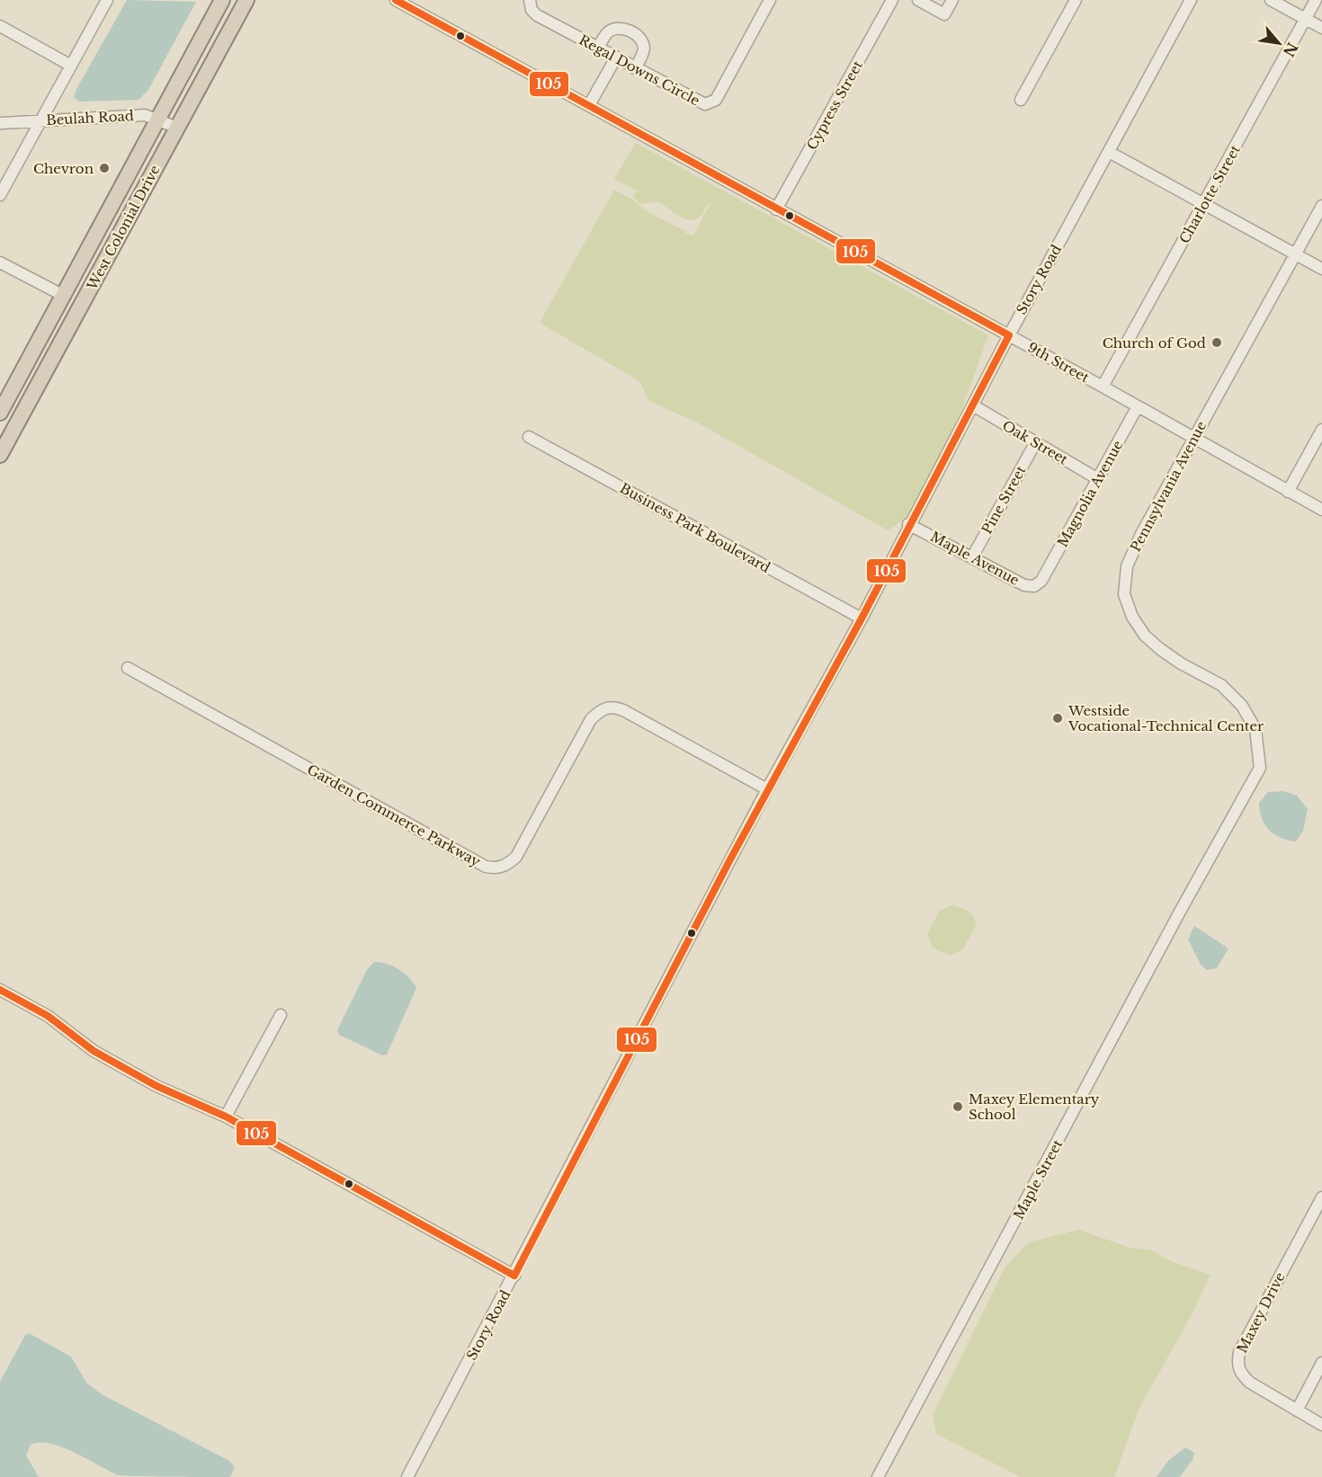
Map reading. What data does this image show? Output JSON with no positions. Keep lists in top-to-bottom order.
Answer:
{
  "streets": {
    "highway": ["West Colonial Drive"],
    "street": [
      "Regal Downs Circle",
      "Cypress Street",
      "Beulah Road",
      "Charlotte Street",
      "Story Road",
      "9th Street",
      "Oak Street",
      "Pennsylvania Avenue",
      "Magnolia Avenue",
      "Pine Street",
      "Business Park Boulevard",
      "Maple Avenue",
      "Garden Commerce Parkway",
      "Maple Street",
      "Maxey Drive"
    ]
  },
  "crossings": [
    ["Cypress Street", "9th Street"],
    ["Beulah Road", "West Colonial Drive"],
    ["Charlotte Street", "9th Street"],
    ["Story Road", "9th Street"],
    ["Story Road", "Oak Street"],
    ["Story Road", "Business Park Boulevard"],
    ["Story Road", "Maple Avenue"],
    ["Story Road", "Garden Commerce Parkway"],
    ["9th Street", "Pennsylvania Avenue"],
    ["9th Street", "Magnolia Avenue"],
    ["Oak Street", "Magnolia Avenue"],
    ["Oak Street", "Pine Street"],
    ["Pennsylvania Avenue", "Maple Street"],
    ["Magnolia Avenue", "Maple Avenue"],
    ["Pine Street", "Maple Avenue"]
  ],
  "places": [
    "Chevron",
    "Church of God",
    "Westside Vocational-Technical Center",
    "Maxey Elementary School"
  ],
  "lines": ["transit line 105"],
  "north": "bottom right"
}
